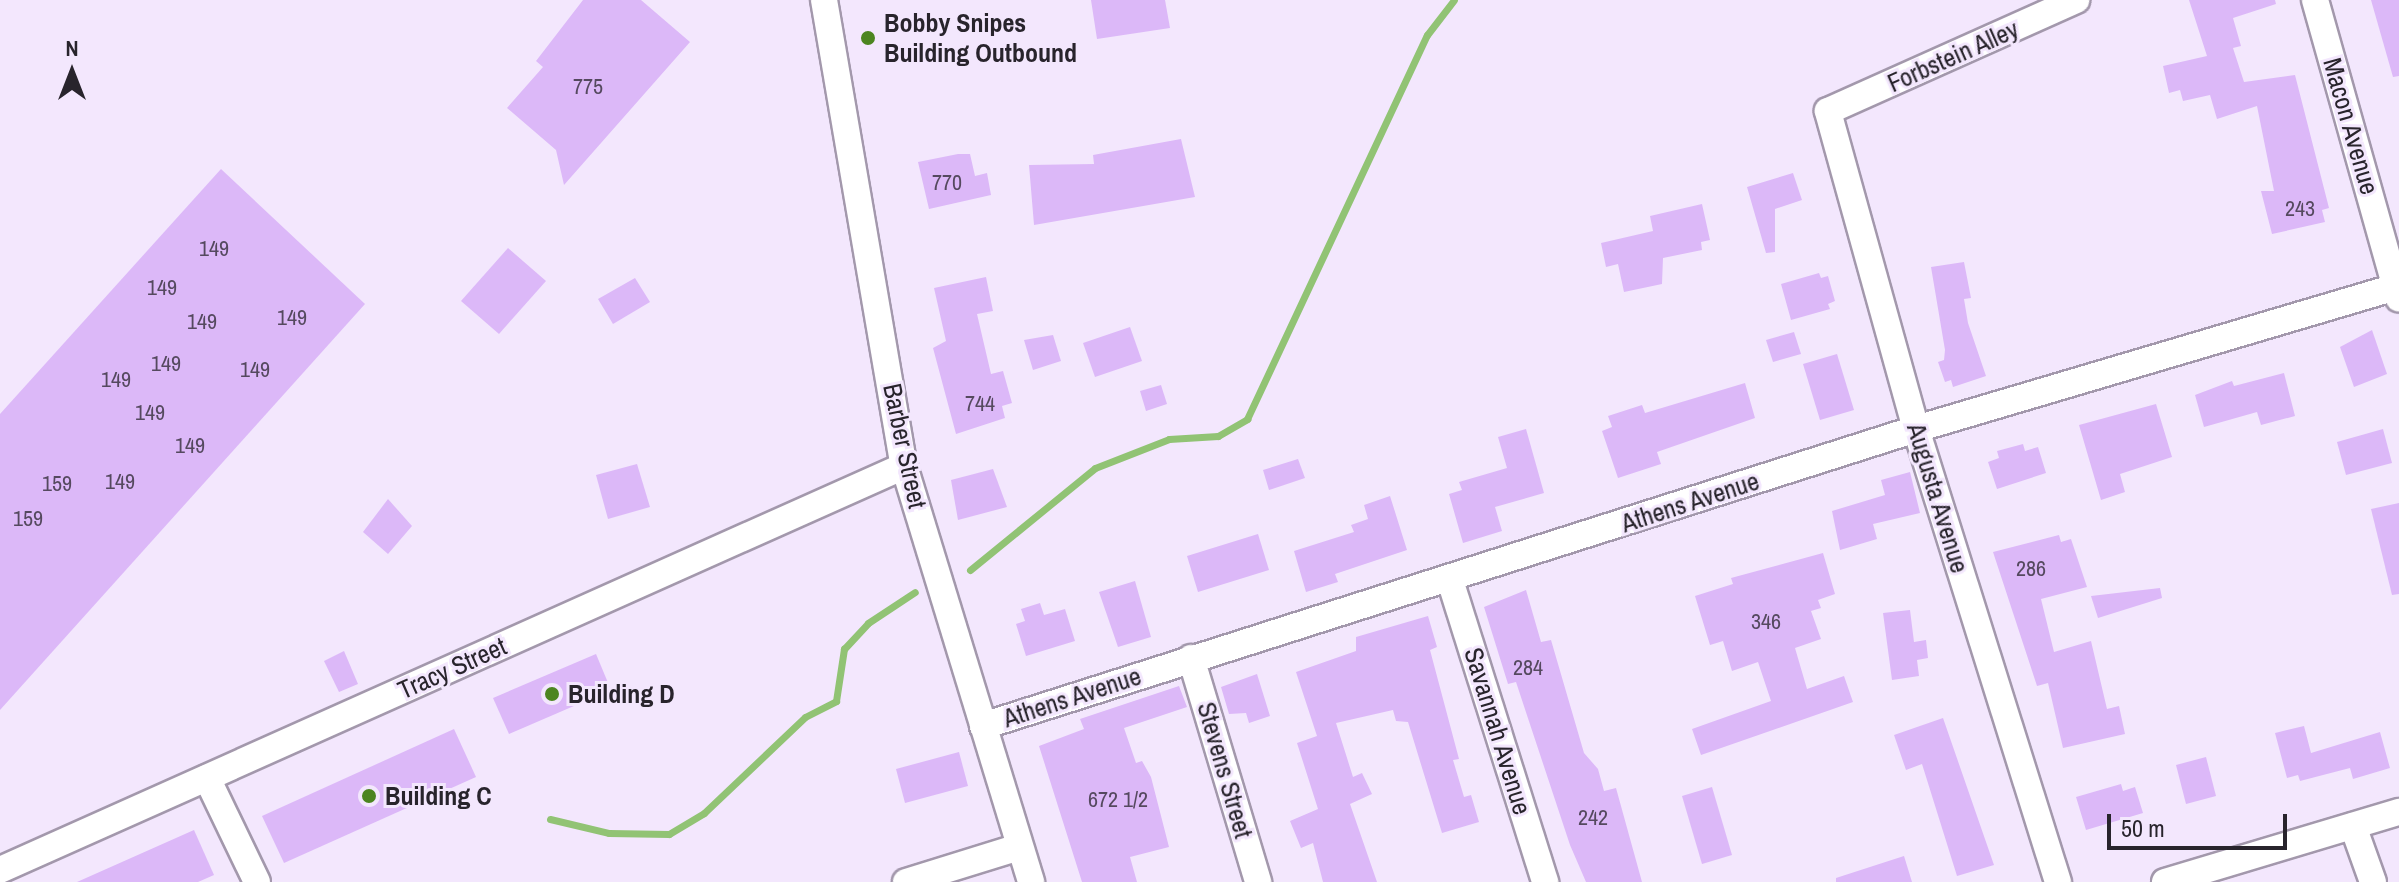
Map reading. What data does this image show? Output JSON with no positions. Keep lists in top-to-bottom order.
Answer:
{
  "streets": {
    "street": [
      "Forbstein Alley",
      "Macon Avenue",
      "Barber Street",
      "Augusta Avenue",
      "Athens Avenue",
      "Tracy Street",
      "Savannah Avenue",
      "Stevens Street"
    ]
  },
  "crossings": [
    ["Forbstein Alley", "Augusta Avenue"],
    ["Macon Avenue", "Athens Avenue"],
    ["Barber Street", "Athens Avenue"],
    ["Barber Street", "Tracy Street"],
    ["Augusta Avenue", "Athens Avenue"],
    ["Athens Avenue", "Savannah Avenue"],
    ["Athens Avenue", "Stevens Street"]
  ],
  "places": ["Bobby Snipes Building Outbound", "Building D", "Building C"],
  "house_numbers": [
    "775",
    "770",
    "243",
    "149",
    "149",
    "149",
    "149",
    "149",
    "149",
    "149",
    "744",
    "149",
    "149",
    "149",
    "159",
    "159",
    "286",
    "346",
    "284",
    "672 1/2",
    "242"
  ],
  "scale_bar": "50 m",
  "north": "top"
}
